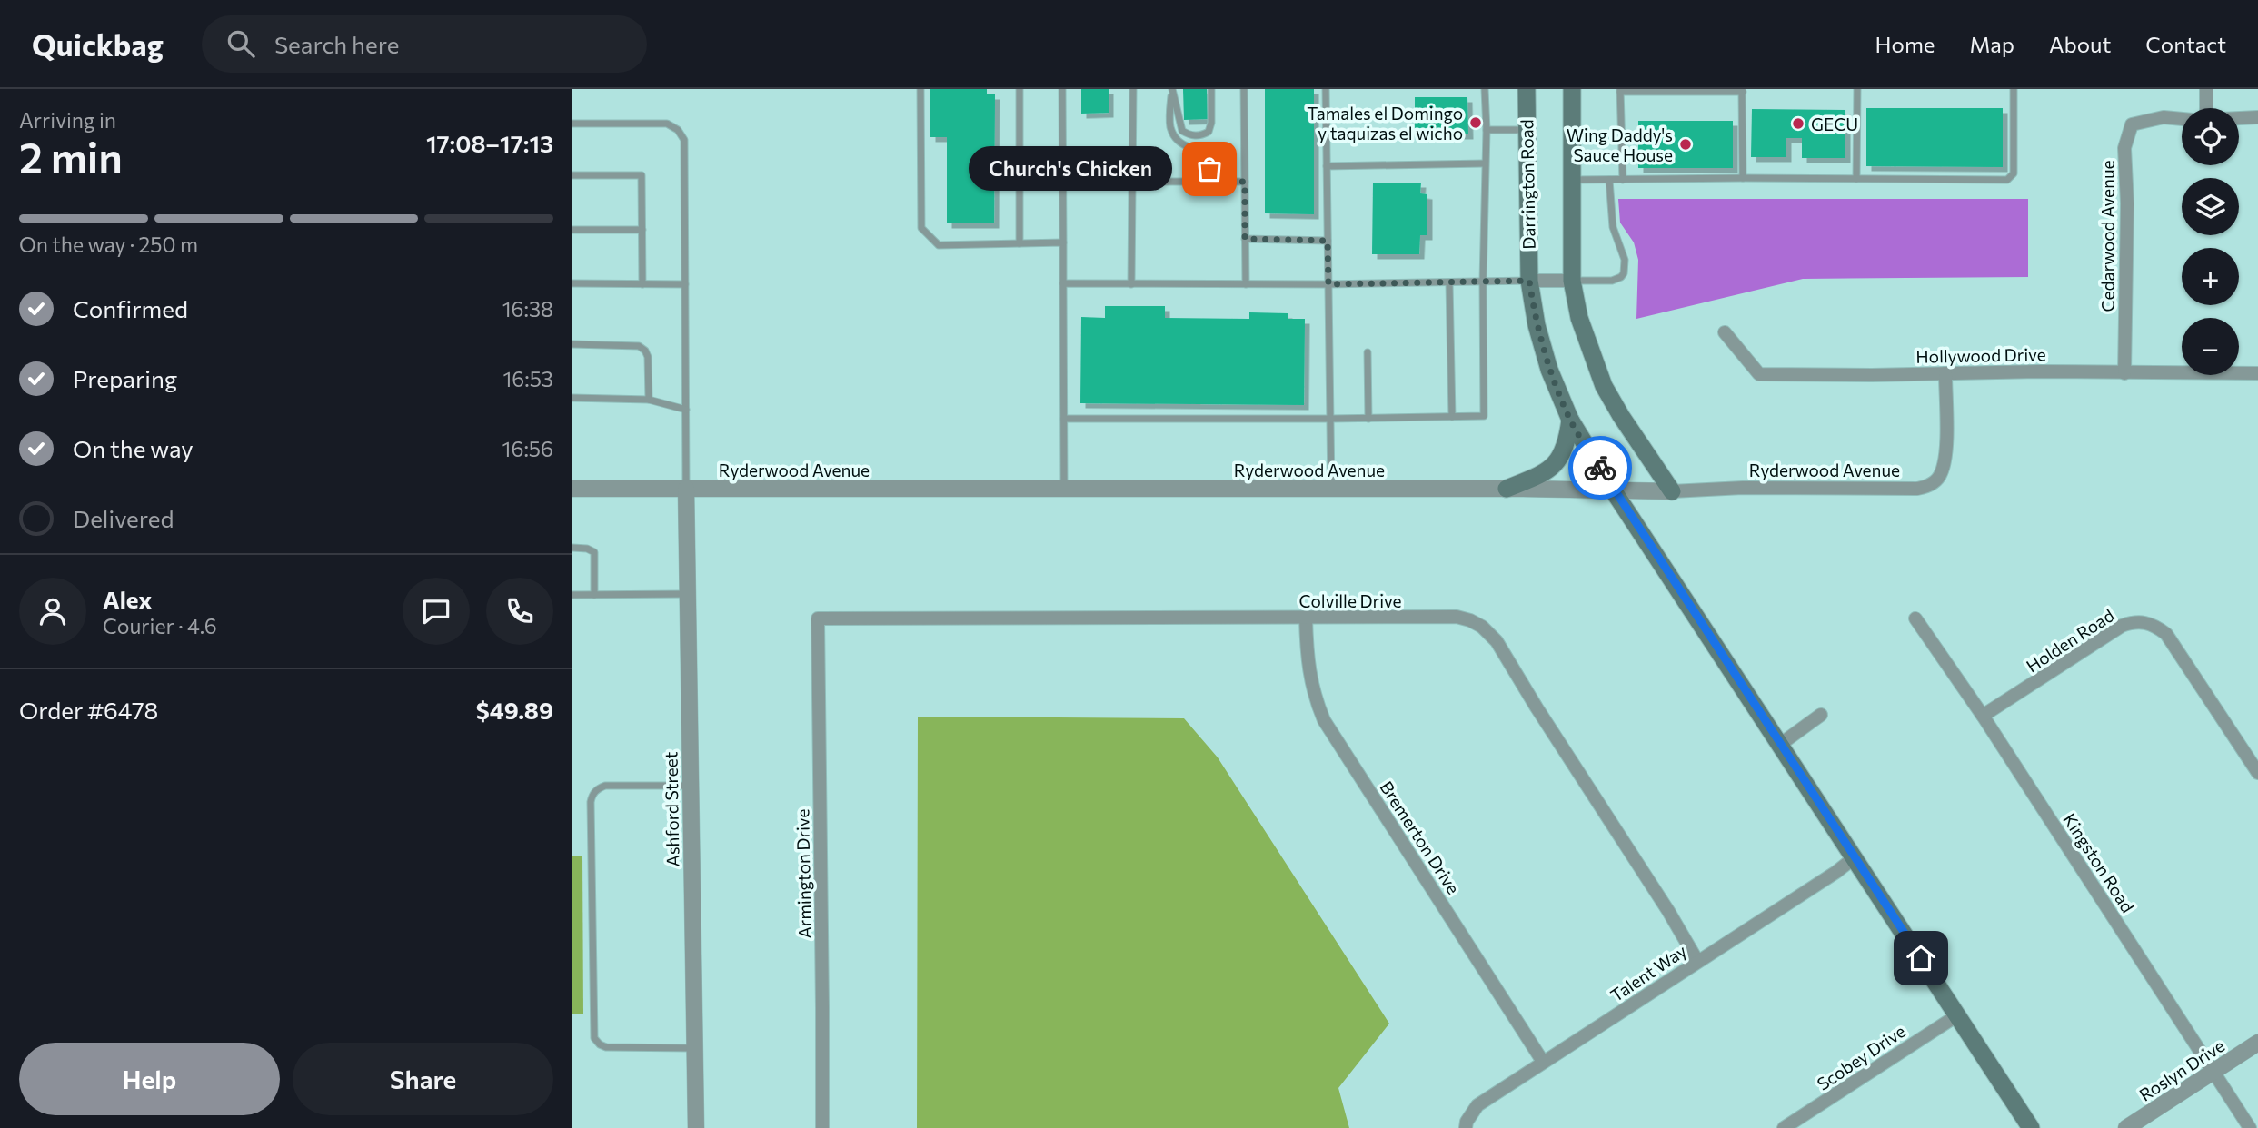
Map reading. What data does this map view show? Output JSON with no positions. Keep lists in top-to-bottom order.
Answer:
{
  "streets": {
    "main road": ["Darrington Road"],
    "street": [
      "Cedarwood Avenue",
      "Hollywood Drive",
      "Ryderwood Avenue",
      "Colville Drive",
      "Holden Road",
      "Ashford Street",
      "Bremerton Drive",
      "Kingston Road",
      "Armington Drive",
      "Talent Way",
      "Scobey Drive",
      "Roslyn Drive"
    ]
  },
  "crossings": [
    ["Darrington Road", "Ryderwood Avenue"],
    ["Darrington Road", "Talent Way"],
    ["Darrington Road", "Scobey Drive"],
    ["Cedarwood Avenue", "Hollywood Drive"],
    ["Hollywood Drive", "Ryderwood Avenue"],
    ["Ryderwood Avenue", "Ashford Street"],
    ["Colville Drive", "Bremerton Drive"],
    ["Colville Drive", "Armington Drive"],
    ["Colville Drive", "Talent Way"],
    ["Holden Road", "Kingston Road"],
    ["Bremerton Drive", "Talent Way"],
    ["Kingston Road", "Roslyn Drive"]
  ],
  "places": [
    "Tamales el Domingo y taquizas el wicho",
    "GECU",
    "Wing Daddy's Sauce House",
    "Church's Chicken"
  ],
  "page": {
    "header": "Quickbag",
    "search": "Search here",
    "nav": [
      "Home",
      "Map",
      "About",
      "Contact"
    ],
    "heading": ["2 min", "Arriving in", "17:08–17:13"],
    "panel": [
      "Alex",
      "Courier · 4.6",
      "Order #6478",
      "$49.89"
    ],
    "map_buttons": ["+", "−"],
    "bubble": "Church's Chicken",
    "bar": "On the way · 250 m",
    "list": [
      ["Confirmed", "16:38"],
      ["Preparing", "16:53"],
      ["On the way", "16:56"],
      "Delivered"
    ],
    "buttons": ["Help", "Share"]
  }
}
